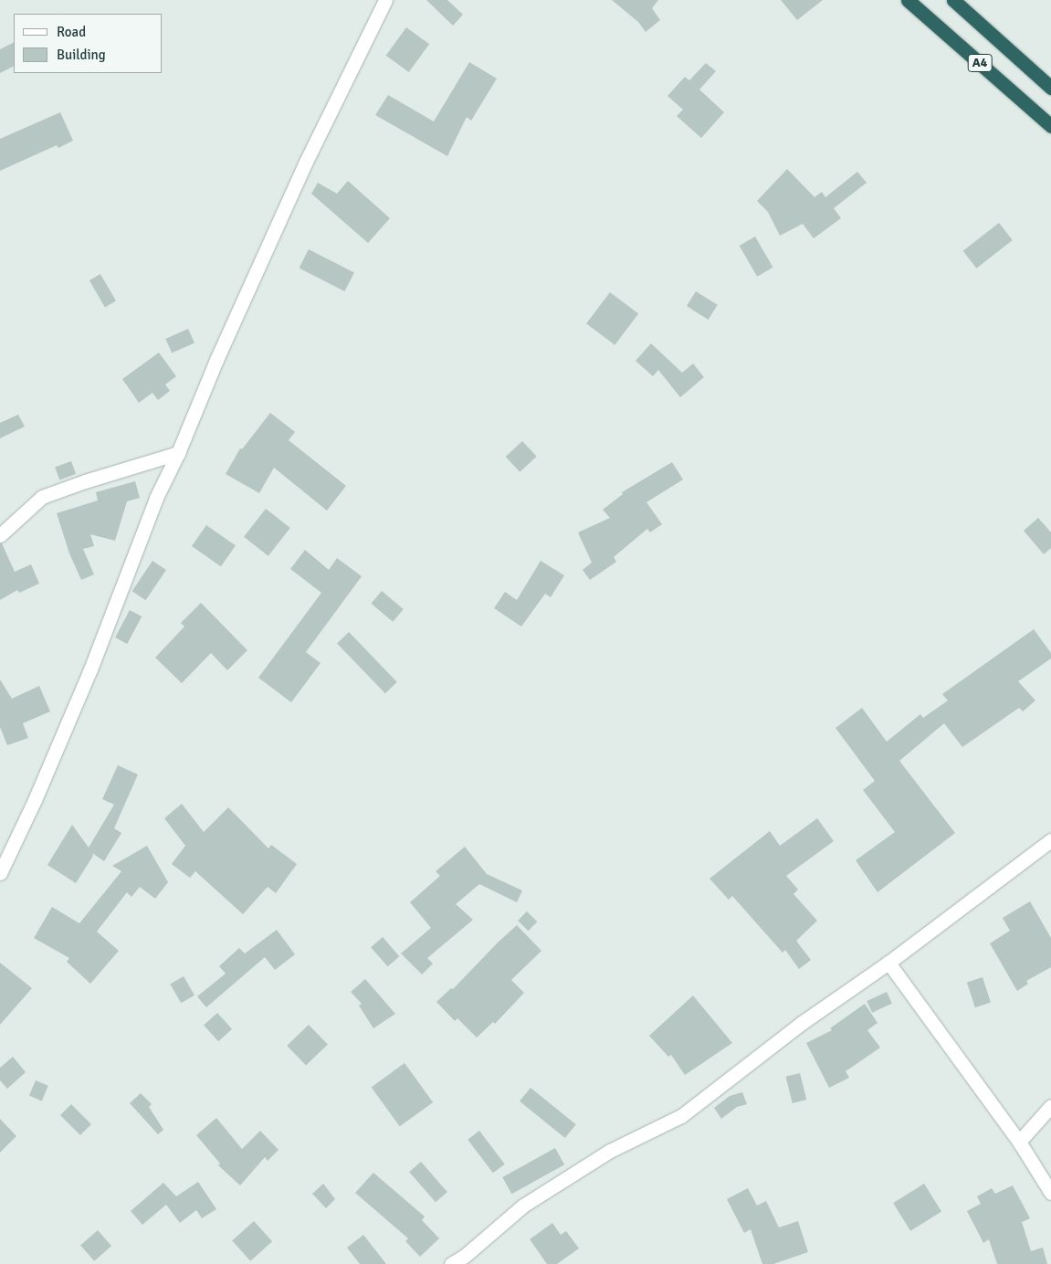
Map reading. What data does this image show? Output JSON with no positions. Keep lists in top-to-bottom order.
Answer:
{
  "streets": {
    "highway": ["A4"]
  },
  "legend": ["Road", "Building"]
}
